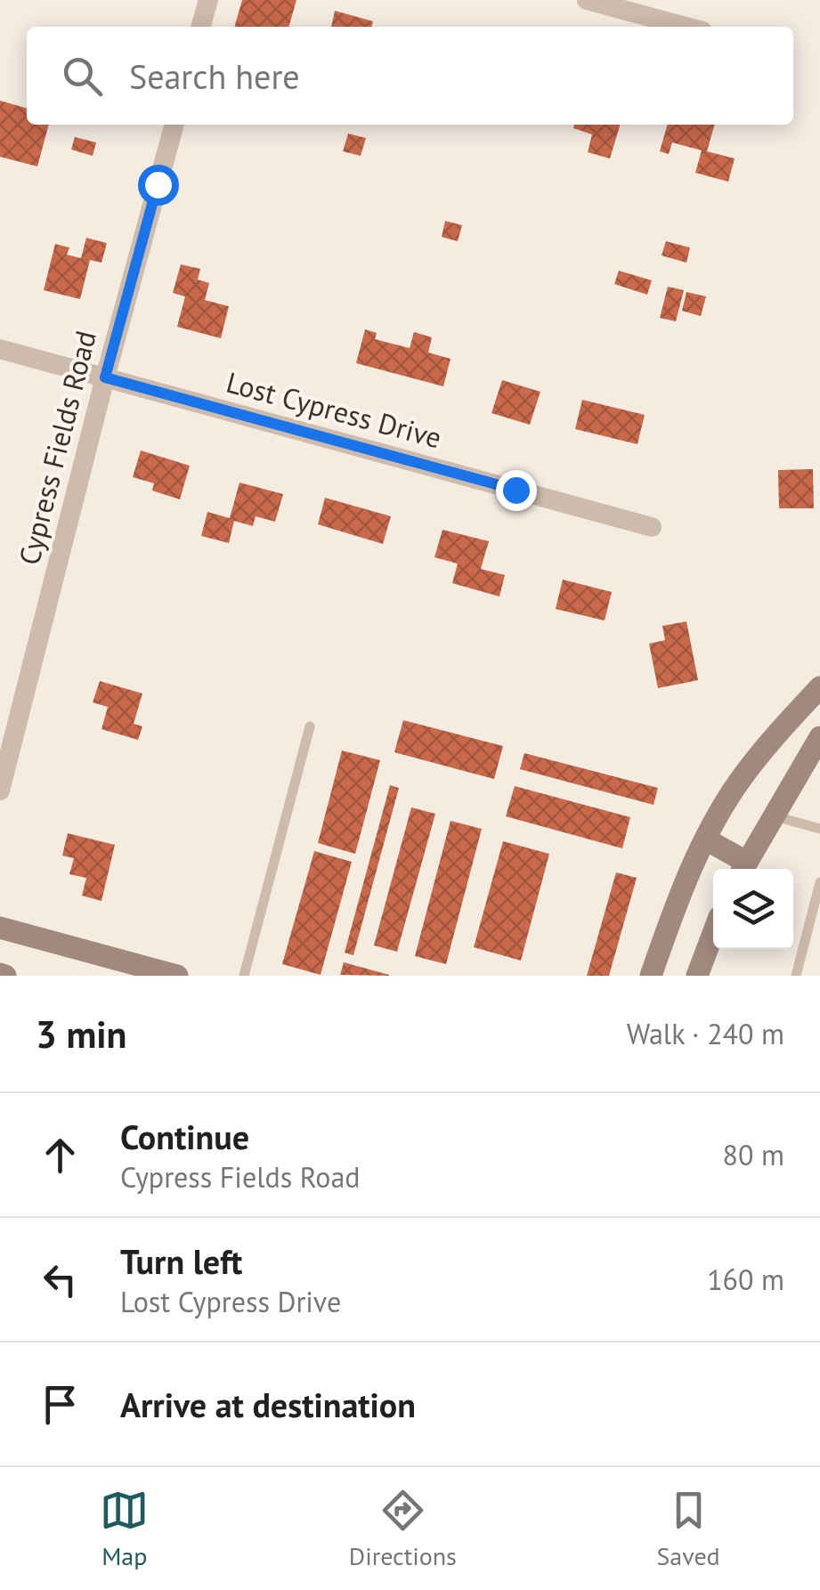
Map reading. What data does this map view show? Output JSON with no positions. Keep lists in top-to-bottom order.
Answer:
{
  "streets": {
    "street": ["Lost Cypress Drive", "Cypress Fields Road"]
  },
  "crossings": [
    ["Lost Cypress Drive", "Cypress Fields Road"]
  ],
  "page": {
    "search": "Search here",
    "heading": ["3 min", "Walk · 240 m"],
    "list": [
      ["Continue", "Cypress Fields Road", "80 m"],
      ["Turn left", "Lost Cypress Drive", "160 m"],
      "Arrive at destination"
    ],
    "nav": ["Map", "Directions", "Saved"]
  }
}
